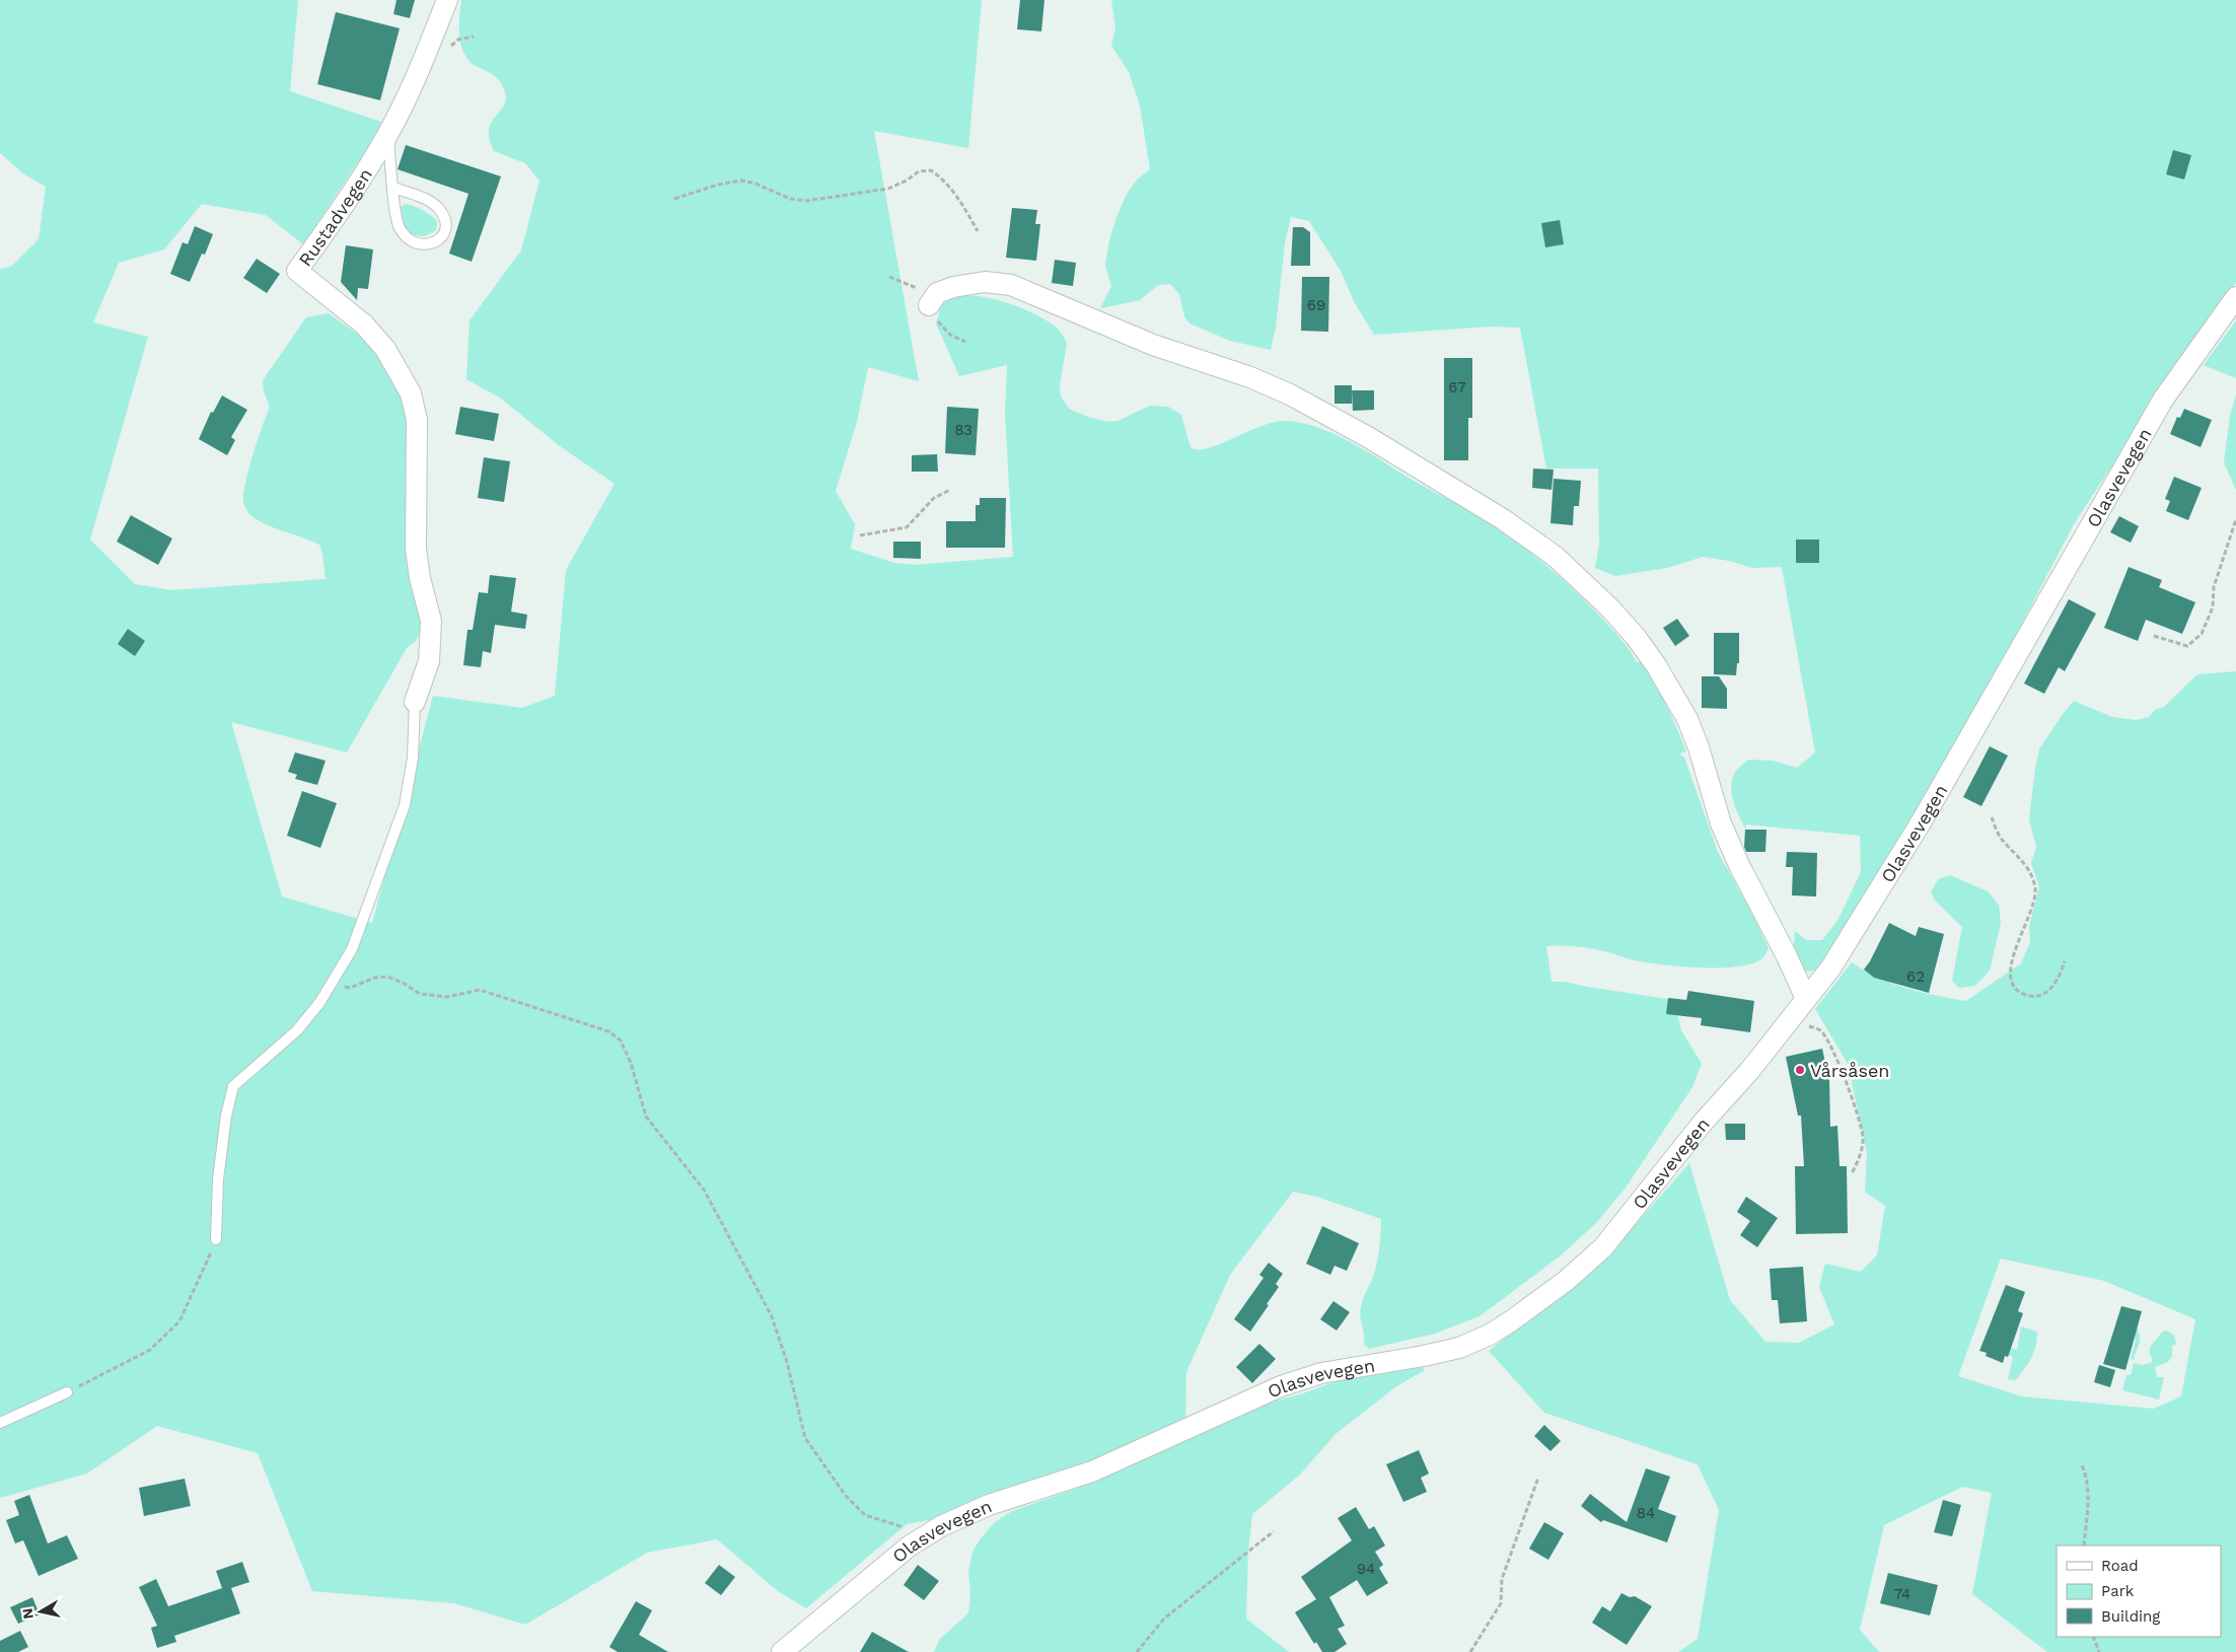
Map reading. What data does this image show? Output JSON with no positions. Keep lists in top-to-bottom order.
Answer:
{
  "streets": {
    "street": ["Rustadvegen", "Olasvevegen"]
  },
  "places": ["Vårsåsen"],
  "house_numbers": [
    "69",
    "67",
    "83",
    "62",
    "84",
    "94",
    "74"
  ],
  "legend": ["Road", "Park", "Building"],
  "north": "left"
}
